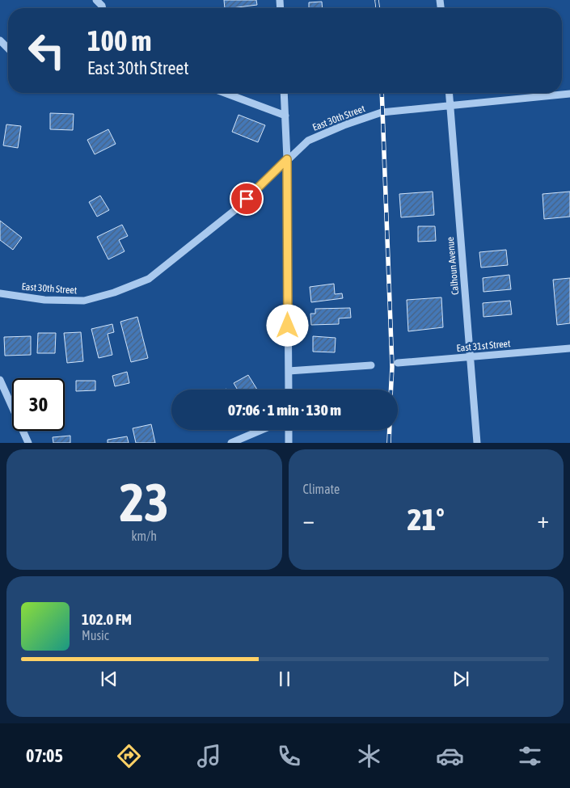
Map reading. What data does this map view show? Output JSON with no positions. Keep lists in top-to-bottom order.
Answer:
{
  "streets": {
    "street": ["East 30th Street", "Calhoun Avenue", "East 31st Street"]
  },
  "crossings": [
    ["East 30th Street", "Calhoun Avenue"],
    ["Calhoun Avenue", "East 31st Street"]
  ],
  "page": {
    "turn": ["100 m", "East 30th Street"],
    "limit": "30",
    "trip": "07:06 · 1 min · 130 m",
    "tile": [
      ["23", "km/h"],
      "Climate"
    ],
    "heat": ["−", "21°", "+"],
    "song": ["102.0 FM", "Music"],
    "tabs": "07:05"
  }
}
